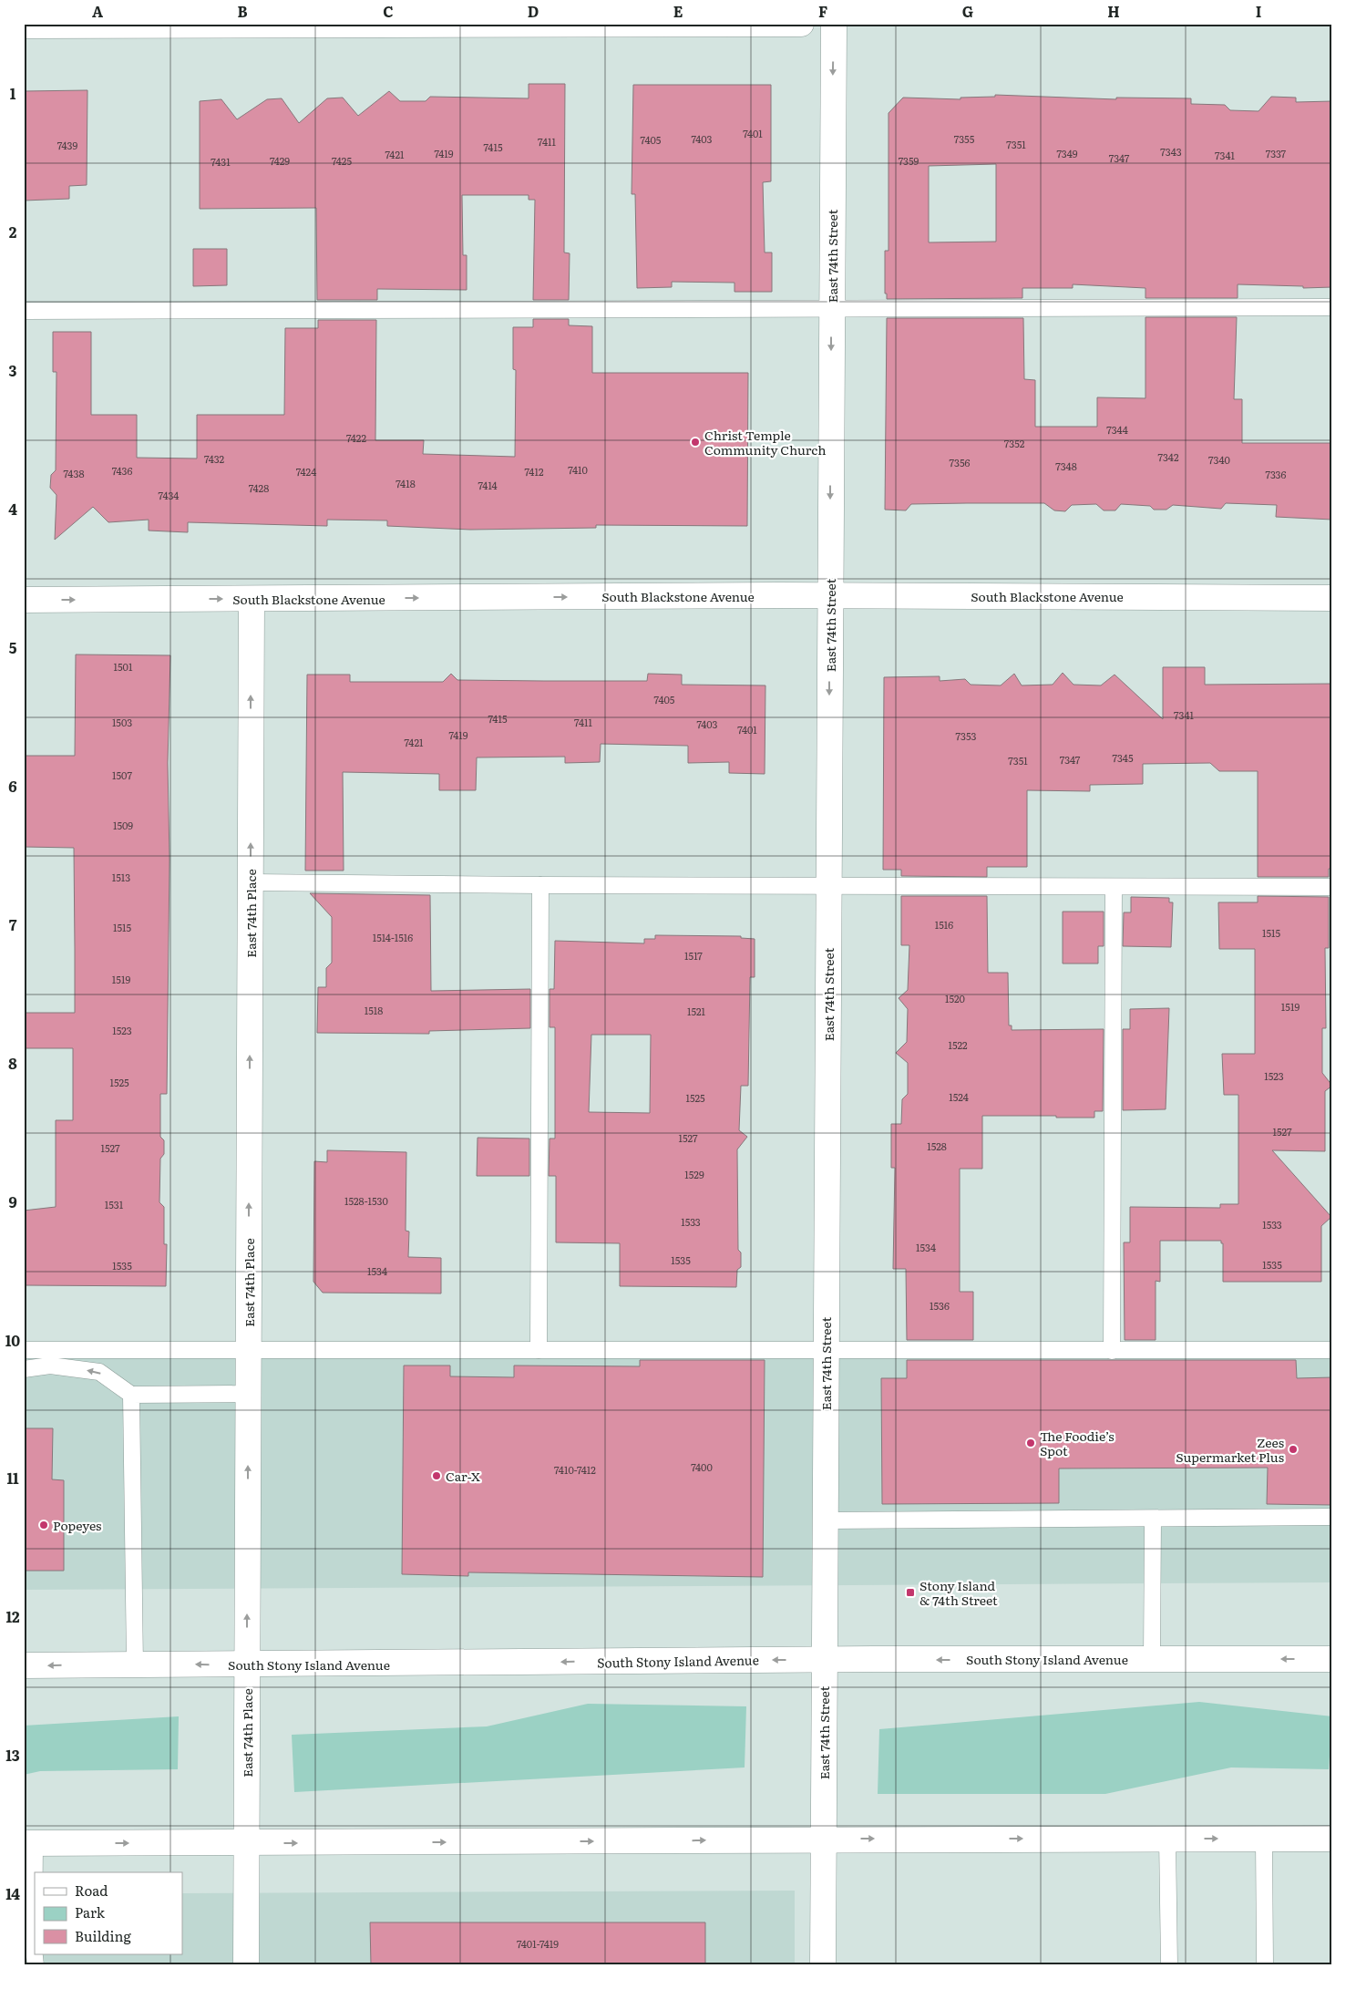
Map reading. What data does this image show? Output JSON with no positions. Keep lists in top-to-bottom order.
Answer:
{
  "streets": {
    "main road": [
      "East 74th Street",
      "South Blackstone Avenue",
      "East 74th Place",
      "South Stony Island Avenue"
    ]
  },
  "crossings": [
    ["East 74th Street", "South Blackstone Avenue"],
    ["East 74th Street", "South Stony Island Avenue"],
    ["South Blackstone Avenue", "East 74th Place"],
    ["East 74th Place", "South Stony Island Avenue"]
  ],
  "one_way": ["East 74th Street", "South Blackstone Avenue", "East 74th Place"],
  "places": {
    "other": [
      "Christ Temple Community Church",
      "The Foodie’s Spot",
      "Zees Supermarket Plus",
      "Car-X",
      "Popeyes"
    ],
    "transit": ["Stony Island & 74th Street"]
  },
  "house_numbers": [
    "7401",
    "7403",
    "7355",
    "7405",
    "7411",
    "7351",
    "7439",
    "7415",
    "7343",
    "7419",
    "7349",
    "7337",
    "7421",
    "7341",
    "7347",
    "7429",
    "7425",
    "7359",
    "7431",
    "7344",
    "7422",
    "7352",
    "7342",
    "7432",
    "7340",
    "7356",
    "7348",
    "7410",
    "7436",
    "7424",
    "7412",
    "7438",
    "7336",
    "7418",
    "7414",
    "7428",
    "7434",
    "1501",
    "7405",
    "7341",
    "7415",
    "1503",
    "7411",
    "7403",
    "7401",
    "7419",
    "7353",
    "7421",
    "7345",
    "7347",
    "7351",
    "1507",
    "1509",
    "1513",
    "1516",
    "1515",
    "1515",
    "1514-1516",
    "1517",
    "1519",
    "1520",
    "1519",
    "1518",
    "1521",
    "1523",
    "1522",
    "1523",
    "1525",
    "1524",
    "1525",
    "1527",
    "1527",
    "1528",
    "1527",
    "1529",
    "1528-1530",
    "1531",
    "1533",
    "1533",
    "1534",
    "1535",
    "1535",
    "1535",
    "1534",
    "1536",
    "7400",
    "7410-7412",
    "7401-7419"
  ],
  "legend": ["Road", "Park", "Building"],
  "grid": {
    "columns": [
      "A",
      "B",
      "C",
      "D",
      "E",
      "F",
      "G",
      "H",
      "I"
    ],
    "rows": [
      "1",
      "2",
      "3",
      "4",
      "5",
      "6",
      "7",
      "8",
      "9",
      "10",
      "11",
      "12",
      "13",
      "14"
    ]
  }
}
